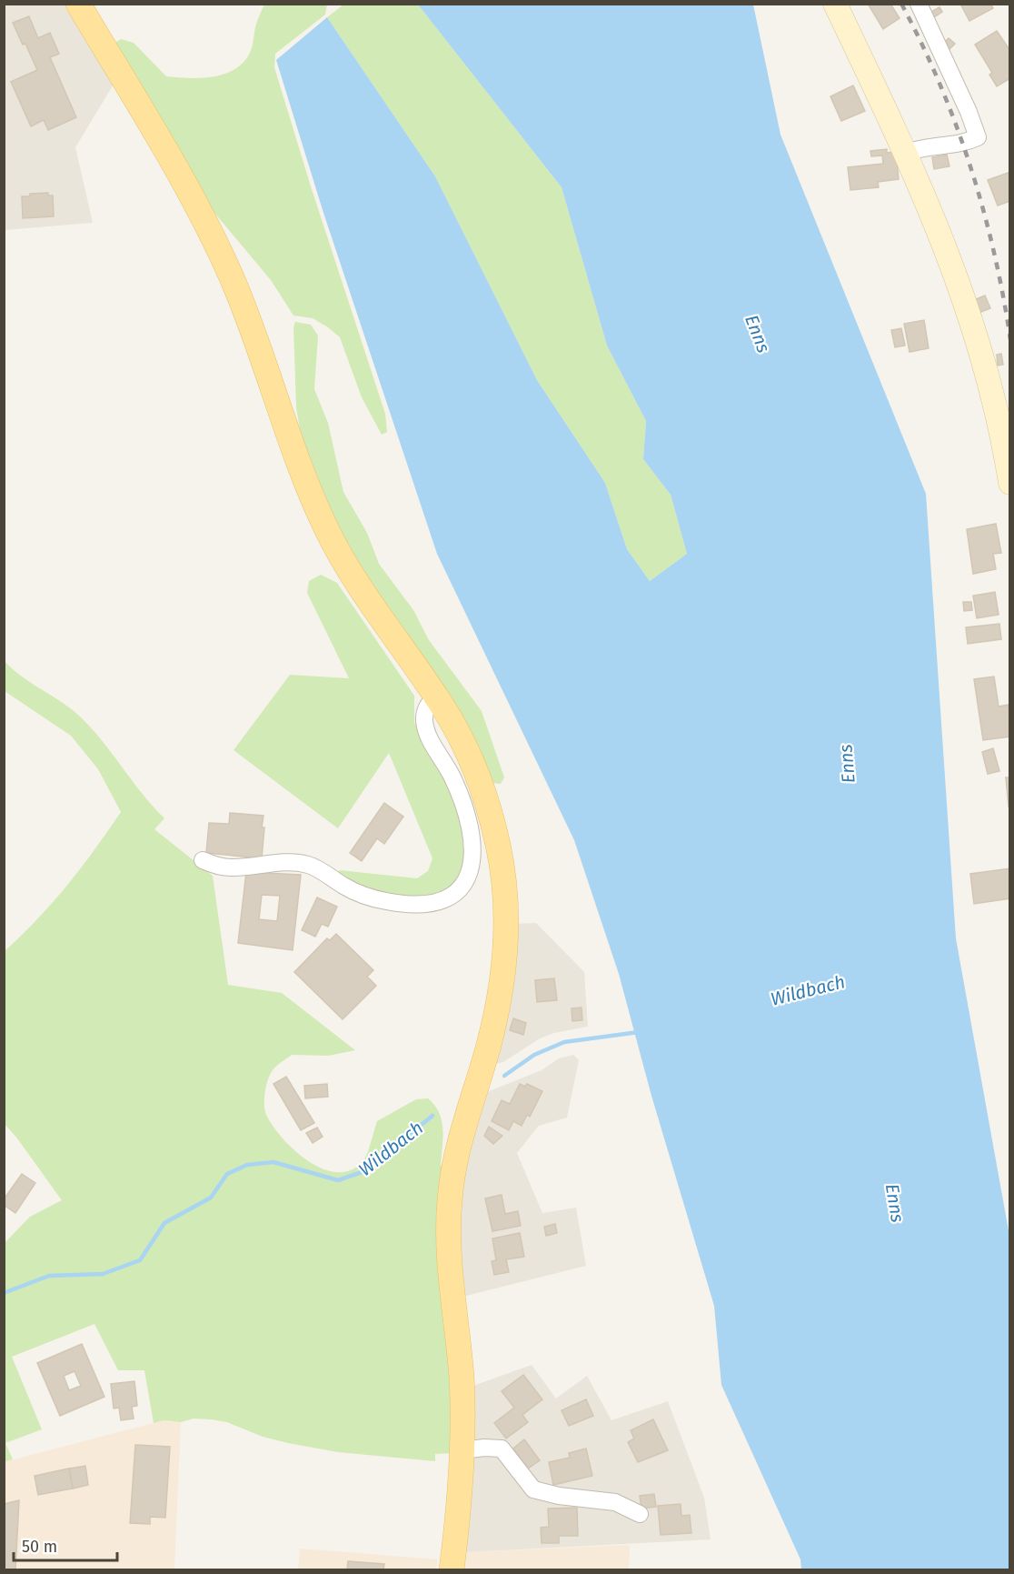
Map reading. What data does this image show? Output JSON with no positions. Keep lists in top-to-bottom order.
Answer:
{
  "water": ["Enns", "Wildbach"],
  "scale_bar": "50 m"
}
